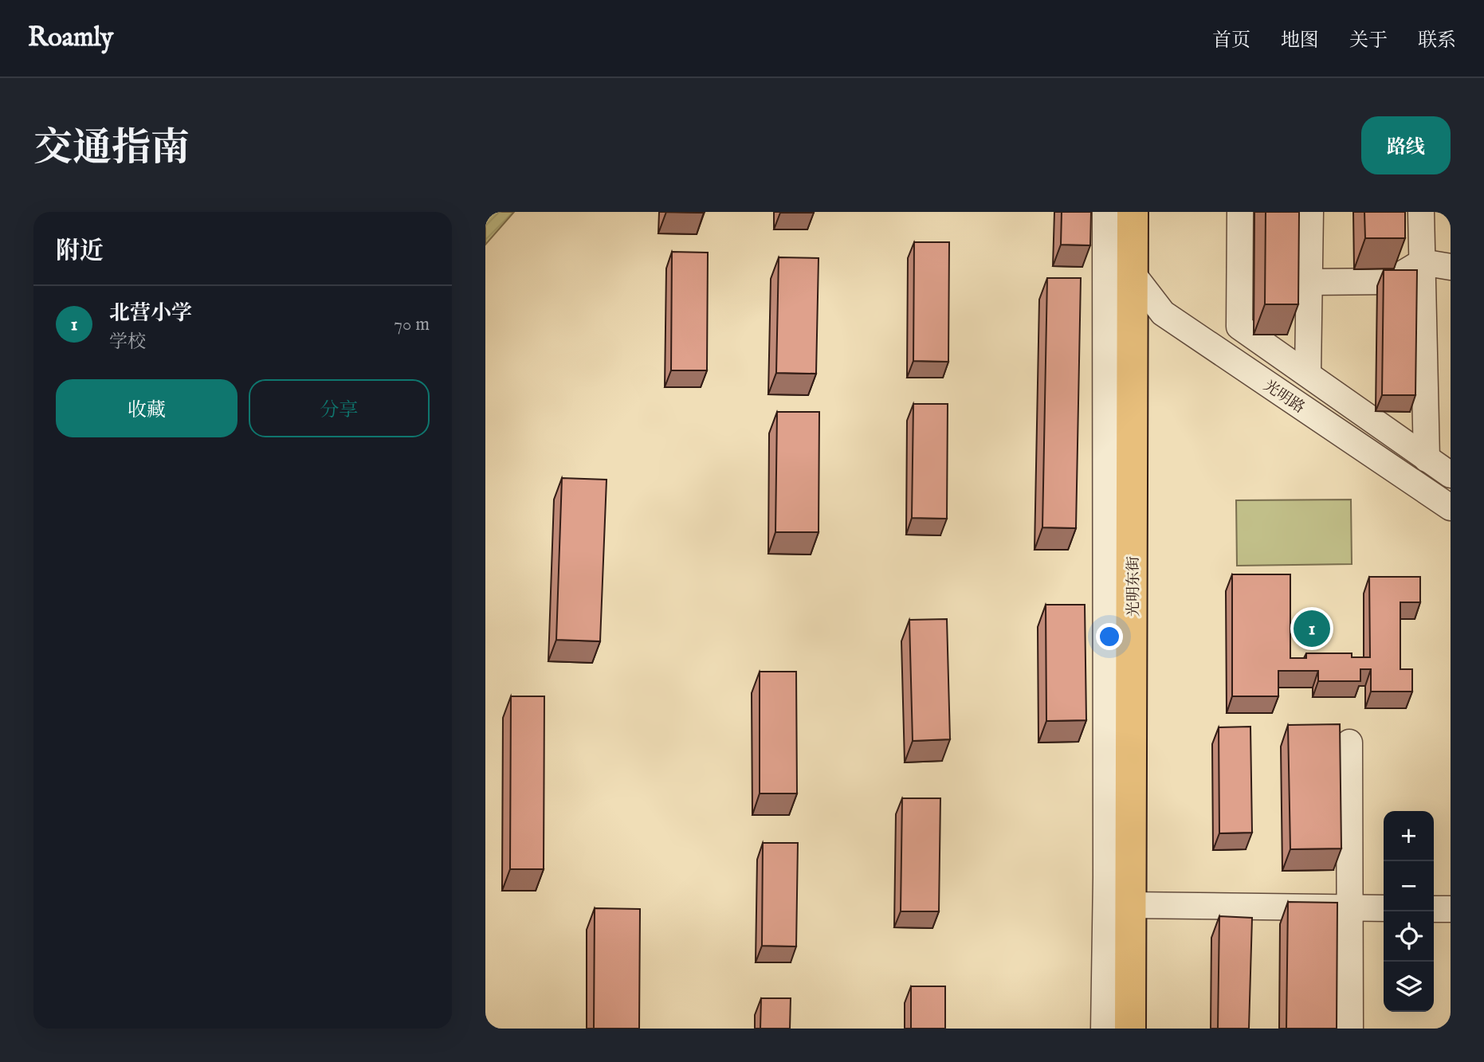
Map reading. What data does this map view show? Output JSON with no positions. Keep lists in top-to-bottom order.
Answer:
{
  "streets": {
    "main road": ["光明东街"],
    "street": ["光明路"]
  },
  "crossings": [
    ["光明路", "光明东街"]
  ],
  "page": {
    "header": "Roamly",
    "nav": [
      "首页",
      "地图",
      "关于",
      "联系"
    ],
    "title": "交通指南",
    "buttons": [
      "路线",
      ["收藏", "分享"]
    ],
    "heading": "附近",
    "list": [
      {
        "mark": "1",
        "name": "北营小学",
        "note": "学校",
        "value": "70 m"
      }
    ],
    "pins": "1",
    "map_buttons": ["+", "−"]
  }
}
